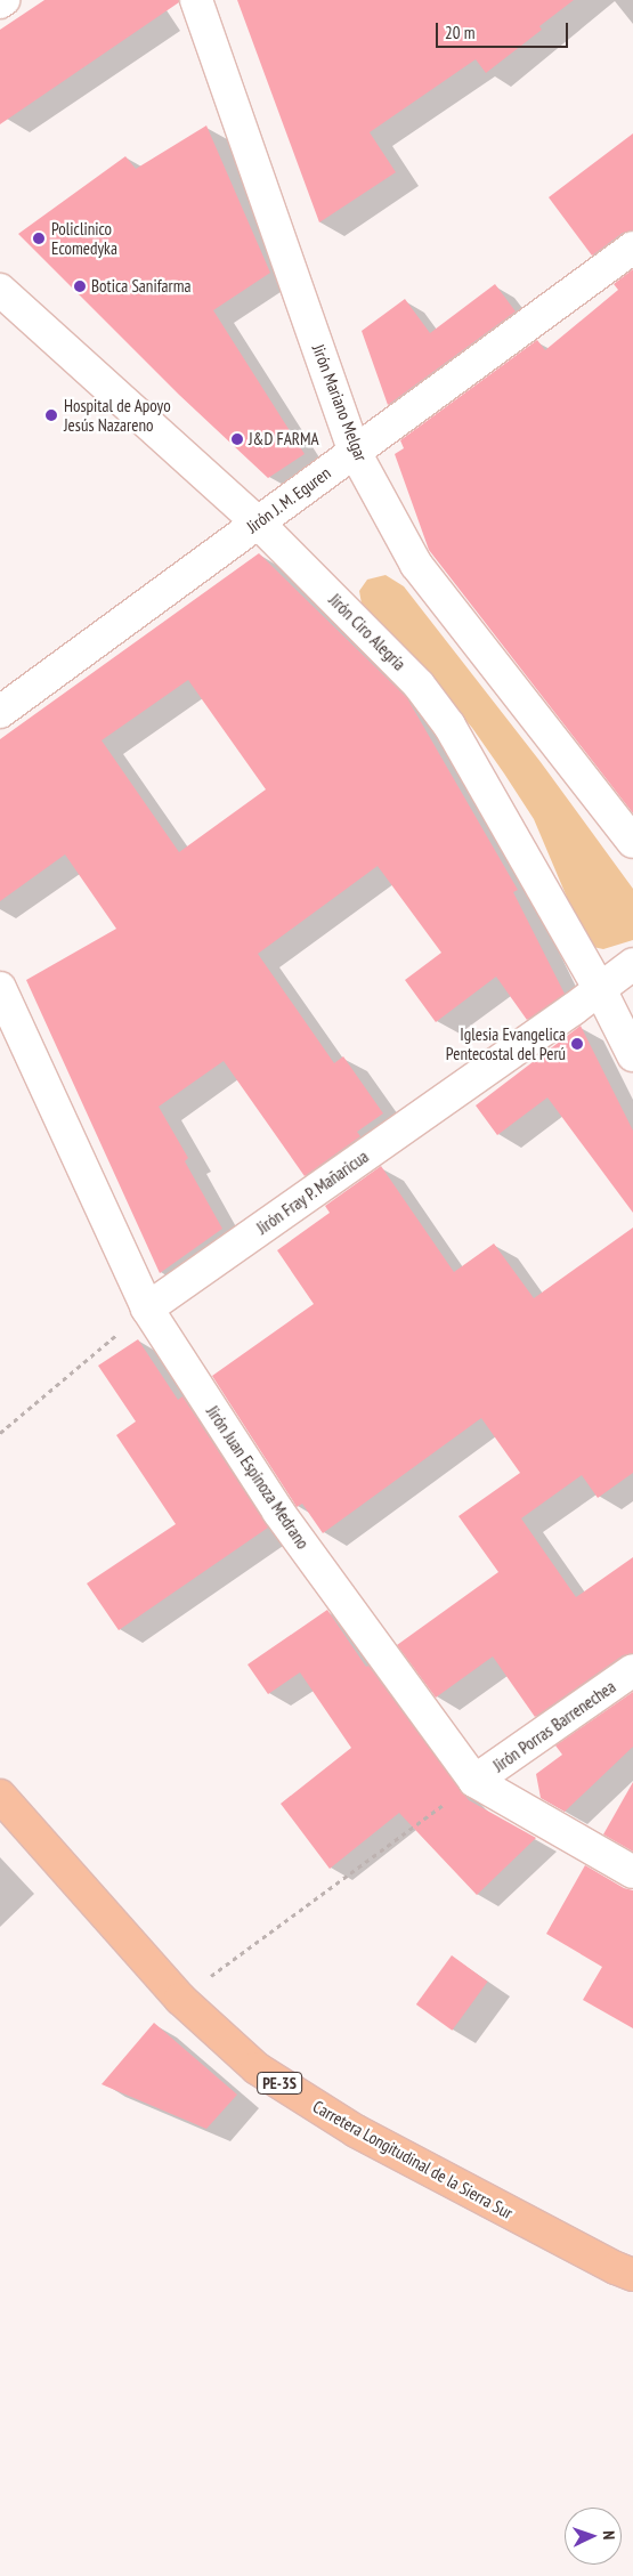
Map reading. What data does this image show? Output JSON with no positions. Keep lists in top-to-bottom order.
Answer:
{
  "streets": {
    "highway": ["PE-3S", "Carretera Longitudinal de la Sierra Sur"],
    "street": [
      "Jirón Mariano Melgar",
      "Jirón J. M. Eguren",
      "Jirón Ciro Alegría",
      "Jirón Fray P. Mañaricua",
      "Jirón Juan Espinoza Medrano",
      "Jirón Porras Barrenechea"
    ]
  },
  "crossings": [
    ["Jirón Mariano Melgar", "Jirón J. M. Eguren"],
    ["Jirón J. M. Eguren", "Jirón Ciro Alegría"],
    ["Jirón Ciro Alegría", "Jirón Fray P. Mañaricua"],
    ["Jirón Fray P. Mañaricua", "Jirón Juan Espinoza Medrano"],
    ["Jirón Juan Espinoza Medrano", "Jirón Porras Barrenechea"]
  ],
  "places": [
    "Policlinico Ecomedyka",
    "Botica Sanifarma",
    "Hospital de Apoyo Jesús Nazareno",
    "J&D FARMA",
    "Iglesia Evangelica Pentecostal del Perú"
  ],
  "scale_bar": "20 m",
  "north": "right"
}
